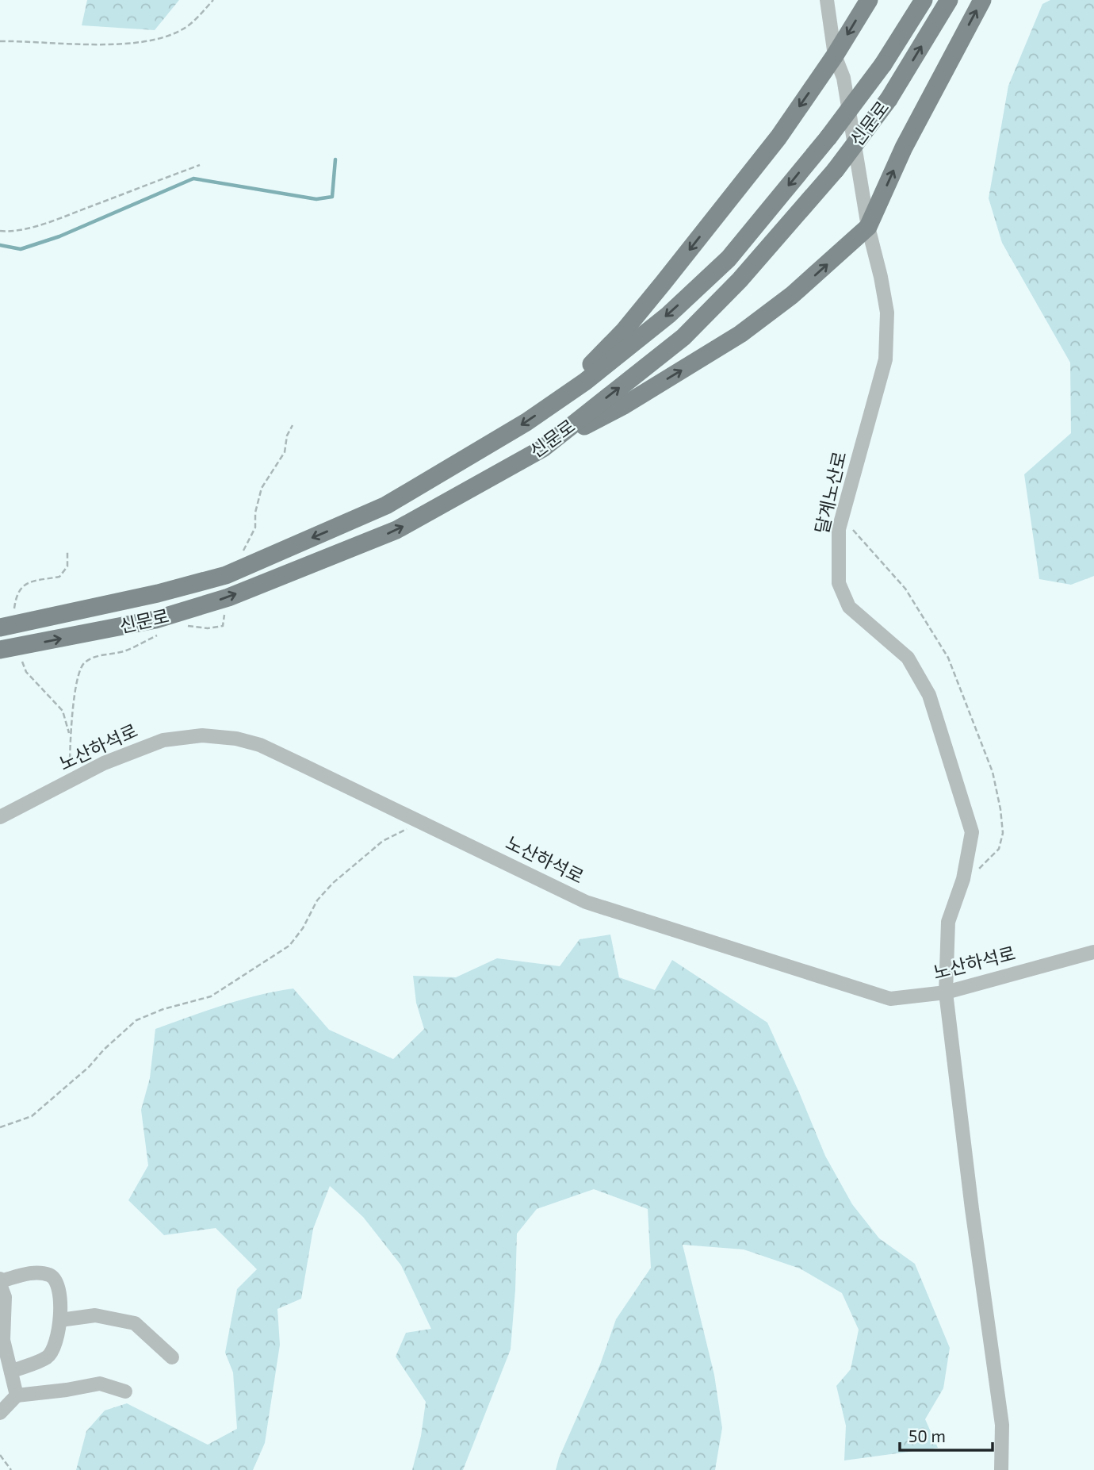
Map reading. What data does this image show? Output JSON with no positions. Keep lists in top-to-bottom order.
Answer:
{
  "streets": {
    "main road": ["신문로"],
    "street": ["달계노산로", "노산하석로"]
  },
  "crossings": [
    ["달계노산로", "노산하석로"]
  ],
  "scale_bar": "50 m"
}
